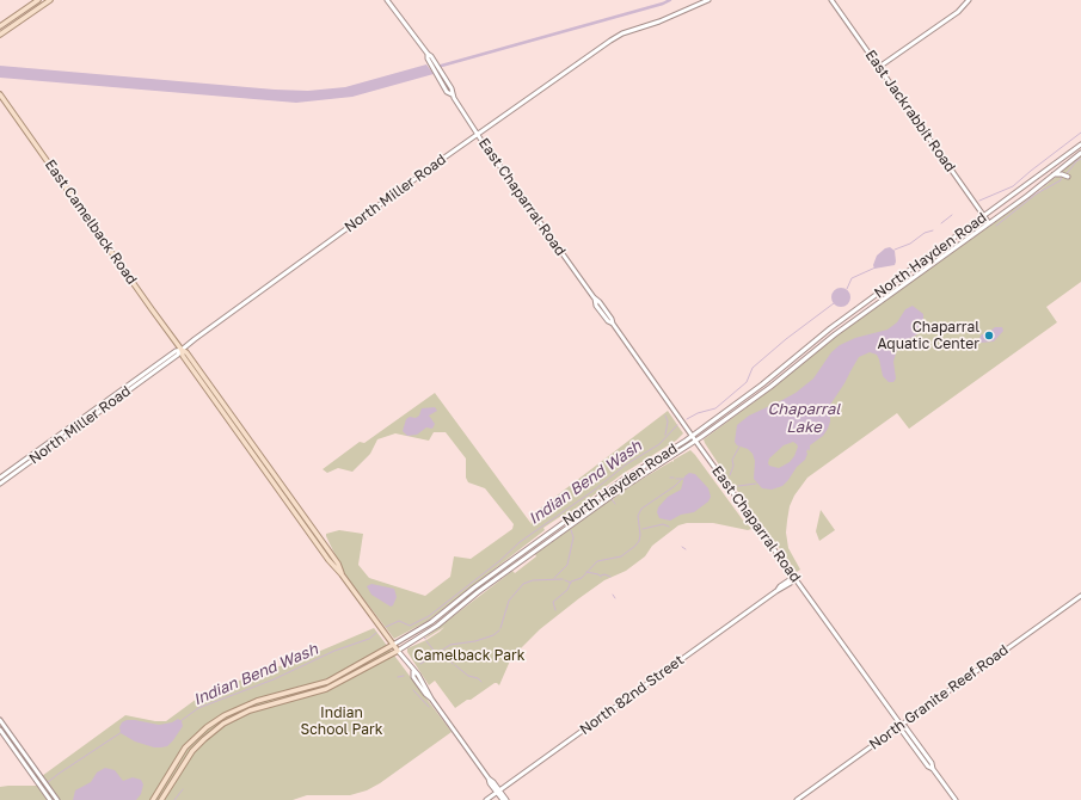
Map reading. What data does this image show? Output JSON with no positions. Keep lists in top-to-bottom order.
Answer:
{
  "streets": {
    "main road": [
      "East Jackrabbit Road",
      "North Miller Road",
      "East Chaparral Road",
      "East Camelback Road",
      "North Hayden Road",
      "North 82nd Street",
      "North Granite Reef Road"
    ]
  },
  "crossings": [
    ["East Jackrabbit Road", "North Hayden Road"],
    ["North Miller Road", "East Chaparral Road"],
    ["North Miller Road", "East Camelback Road"],
    ["East Chaparral Road", "North Hayden Road"],
    ["East Chaparral Road", "North 82nd Street"],
    ["East Chaparral Road", "North Granite Reef Road"],
    ["East Camelback Road", "North Hayden Road"],
    ["East Camelback Road", "North 82nd Street"]
  ],
  "water": ["Chaparral Lake", "Indian Bend Wash"],
  "parks": ["Camelback Park", "Indian School Park"],
  "places": ["Chaparral Aquatic Center"]
}
